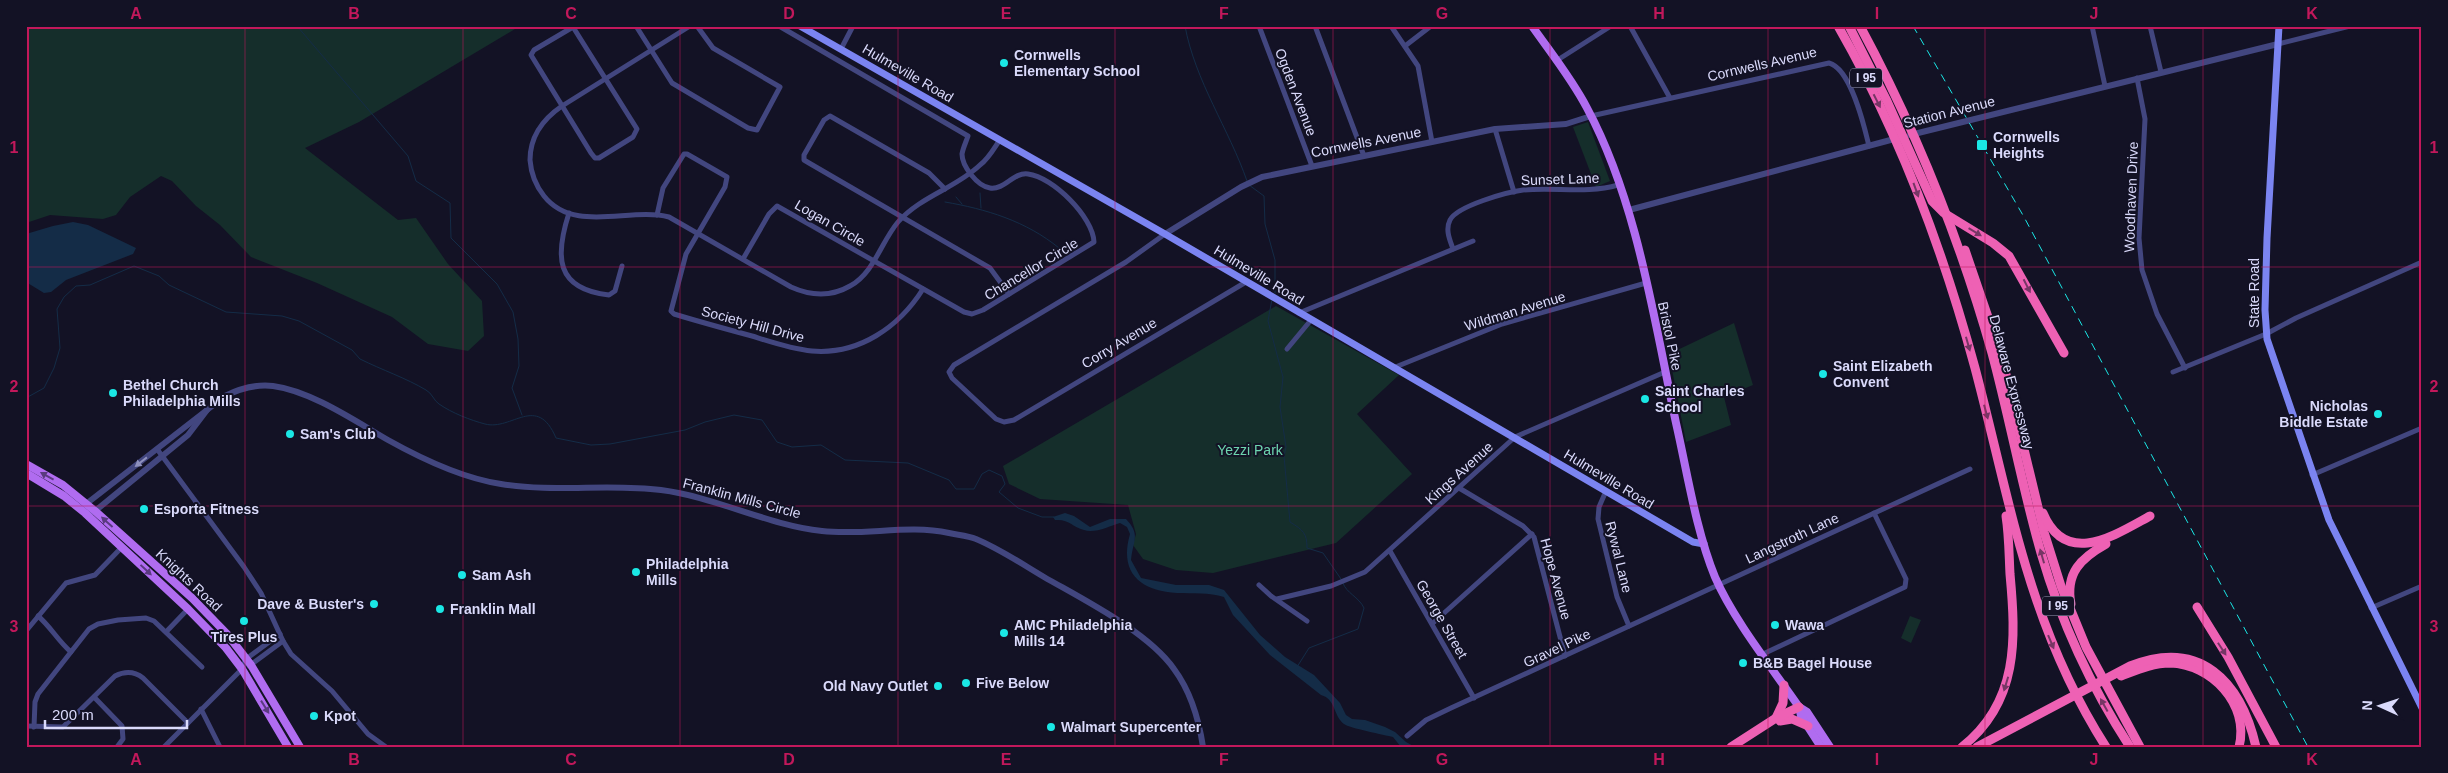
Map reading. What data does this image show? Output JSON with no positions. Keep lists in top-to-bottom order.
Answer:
{
  "streets": {
    "highway": ["I 95", "Delaware Expressway"],
    "main road": [
      "Hulmeville Road",
      "State Road",
      "Bristol Pike",
      "Knights Road"
    ],
    "street": [
      "Cornwells Avenue",
      "Ogden Avenue",
      "Station Avenue",
      "Sunset Lane",
      "Woodhaven Drive",
      "Logan Circle",
      "Chancellor Circle",
      "Wildman Avenue",
      "Society Hill Drive",
      "Corry Avenue",
      "Kings Avenue",
      "Franklin Mills Circle",
      "Langstroth Lane",
      "Rywal Lane",
      "Hope Avenue",
      "George Street",
      "Gravel Pike"
    ]
  },
  "crossings": [
    ["Cornwells Avenue", "Hulmeville Road"],
    ["Cornwells Avenue", "Ogden Avenue"],
    ["Cornwells Avenue", "Station Avenue"],
    ["Cornwells Avenue", "Bristol Pike"],
    ["Cornwells Avenue", "Corry Avenue"],
    ["Hulmeville Road", "Wildman Avenue"],
    ["Hulmeville Road", "Bristol Pike"],
    ["Hulmeville Road", "Corry Avenue"],
    ["Hulmeville Road", "Kings Avenue"],
    ["Hulmeville Road", "Rywal Lane"],
    ["Station Avenue", "Woodhaven Drive"],
    ["Station Avenue", "State Road"],
    ["Station Avenue", "Bristol Pike"],
    ["Sunset Lane", "Bristol Pike"],
    ["Logan Circle", "Chancellor Circle"],
    ["Chancellor Circle", "Society Hill Drive"],
    ["Wildman Avenue", "Bristol Pike"],
    ["Bristol Pike", "Kings Avenue"],
    ["Bristol Pike", "Langstroth Lane"],
    ["Bristol Pike", "Gravel Pike"],
    ["Kings Avenue", "Hope Avenue"],
    ["Kings Avenue", "George Street"],
    ["Franklin Mills Circle", "Knights Road"],
    ["Langstroth Lane", "Gravel Pike"],
    ["Rywal Lane", "Gravel Pike"],
    ["Hope Avenue", "Gravel Pike"],
    ["George Street", "Gravel Pike"]
  ],
  "parks": ["Yezzi Park"],
  "places": {
    "other": [
      "Cornwells Elementary School",
      "Saint Elizabeth Convent",
      "Bethel Church Philadelphia Mills",
      "Saint Charles School",
      "Nicholas Biddle Estate",
      "Sam's Club",
      "Esporta Fitness",
      "Philadelphia Mills",
      "Sam Ash",
      "Dave & Buster's",
      "Franklin Mall",
      "Tires Plus",
      "Wawa",
      "AMC Philadelphia Mills 14",
      "B&B Bagel House",
      "Five Below",
      "Old Navy Outlet",
      "Kpot",
      "Walmart Supercenter"
    ],
    "transit": ["Cornwells Heights"]
  },
  "scale_bar": "200 m",
  "north": "left",
  "grid": {
    "columns": [
      "A",
      "B",
      "C",
      "D",
      "E",
      "F",
      "G",
      "H",
      "I",
      "J",
      "K"
    ],
    "rows": ["1", "2", "3"]
  }
}
